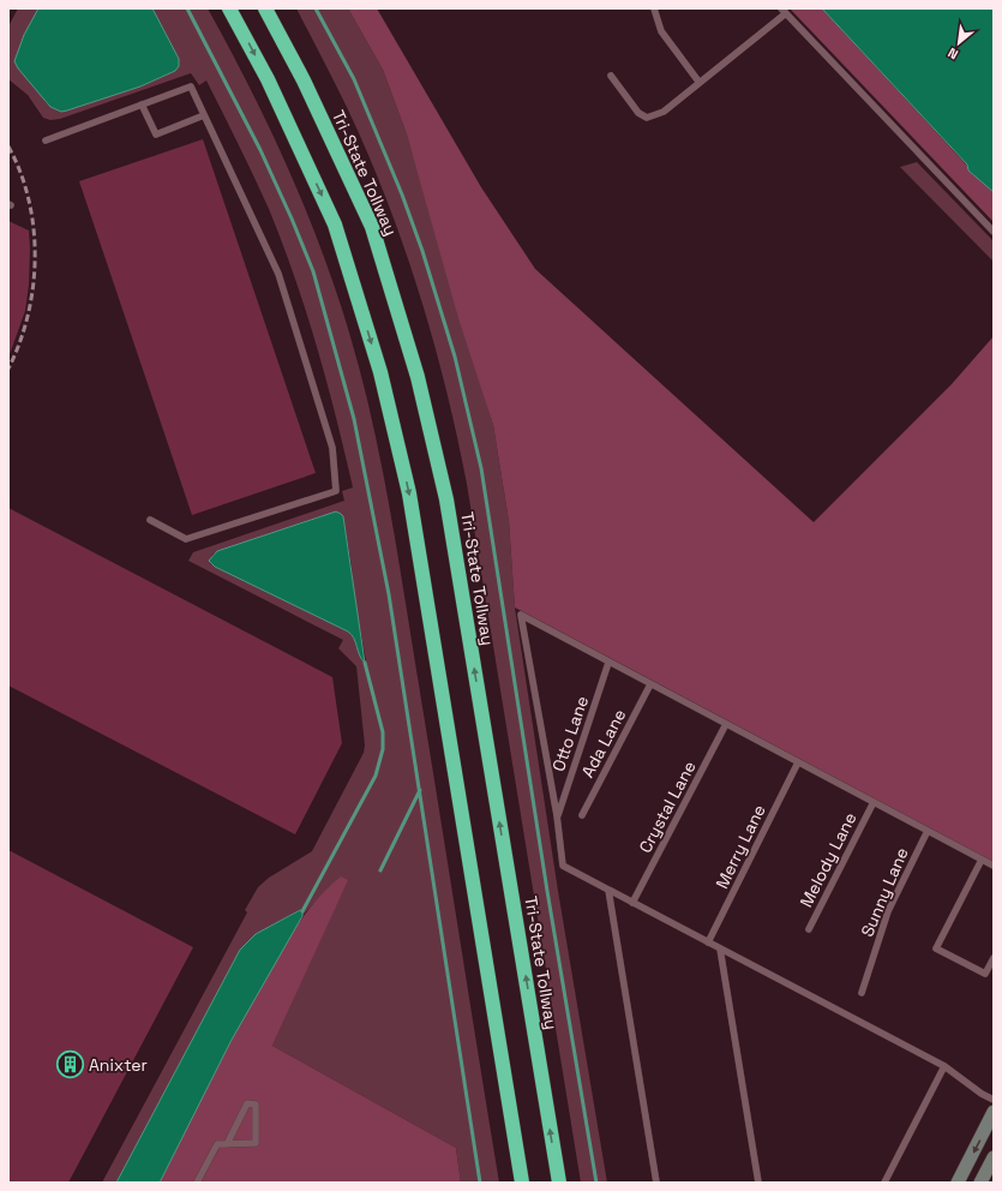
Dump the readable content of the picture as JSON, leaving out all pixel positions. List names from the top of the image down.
{
  "streets": {
    "highway": ["Tri-State Tollway"],
    "lane": [
      "Otto Lane",
      "Ada Lane",
      "Crystal Lane",
      "Merry Lane",
      "Melody Lane",
      "Sunny Lane"
    ]
  },
  "places": {
    "building": ["Anixter"]
  },
  "north": "bottom left"
}
